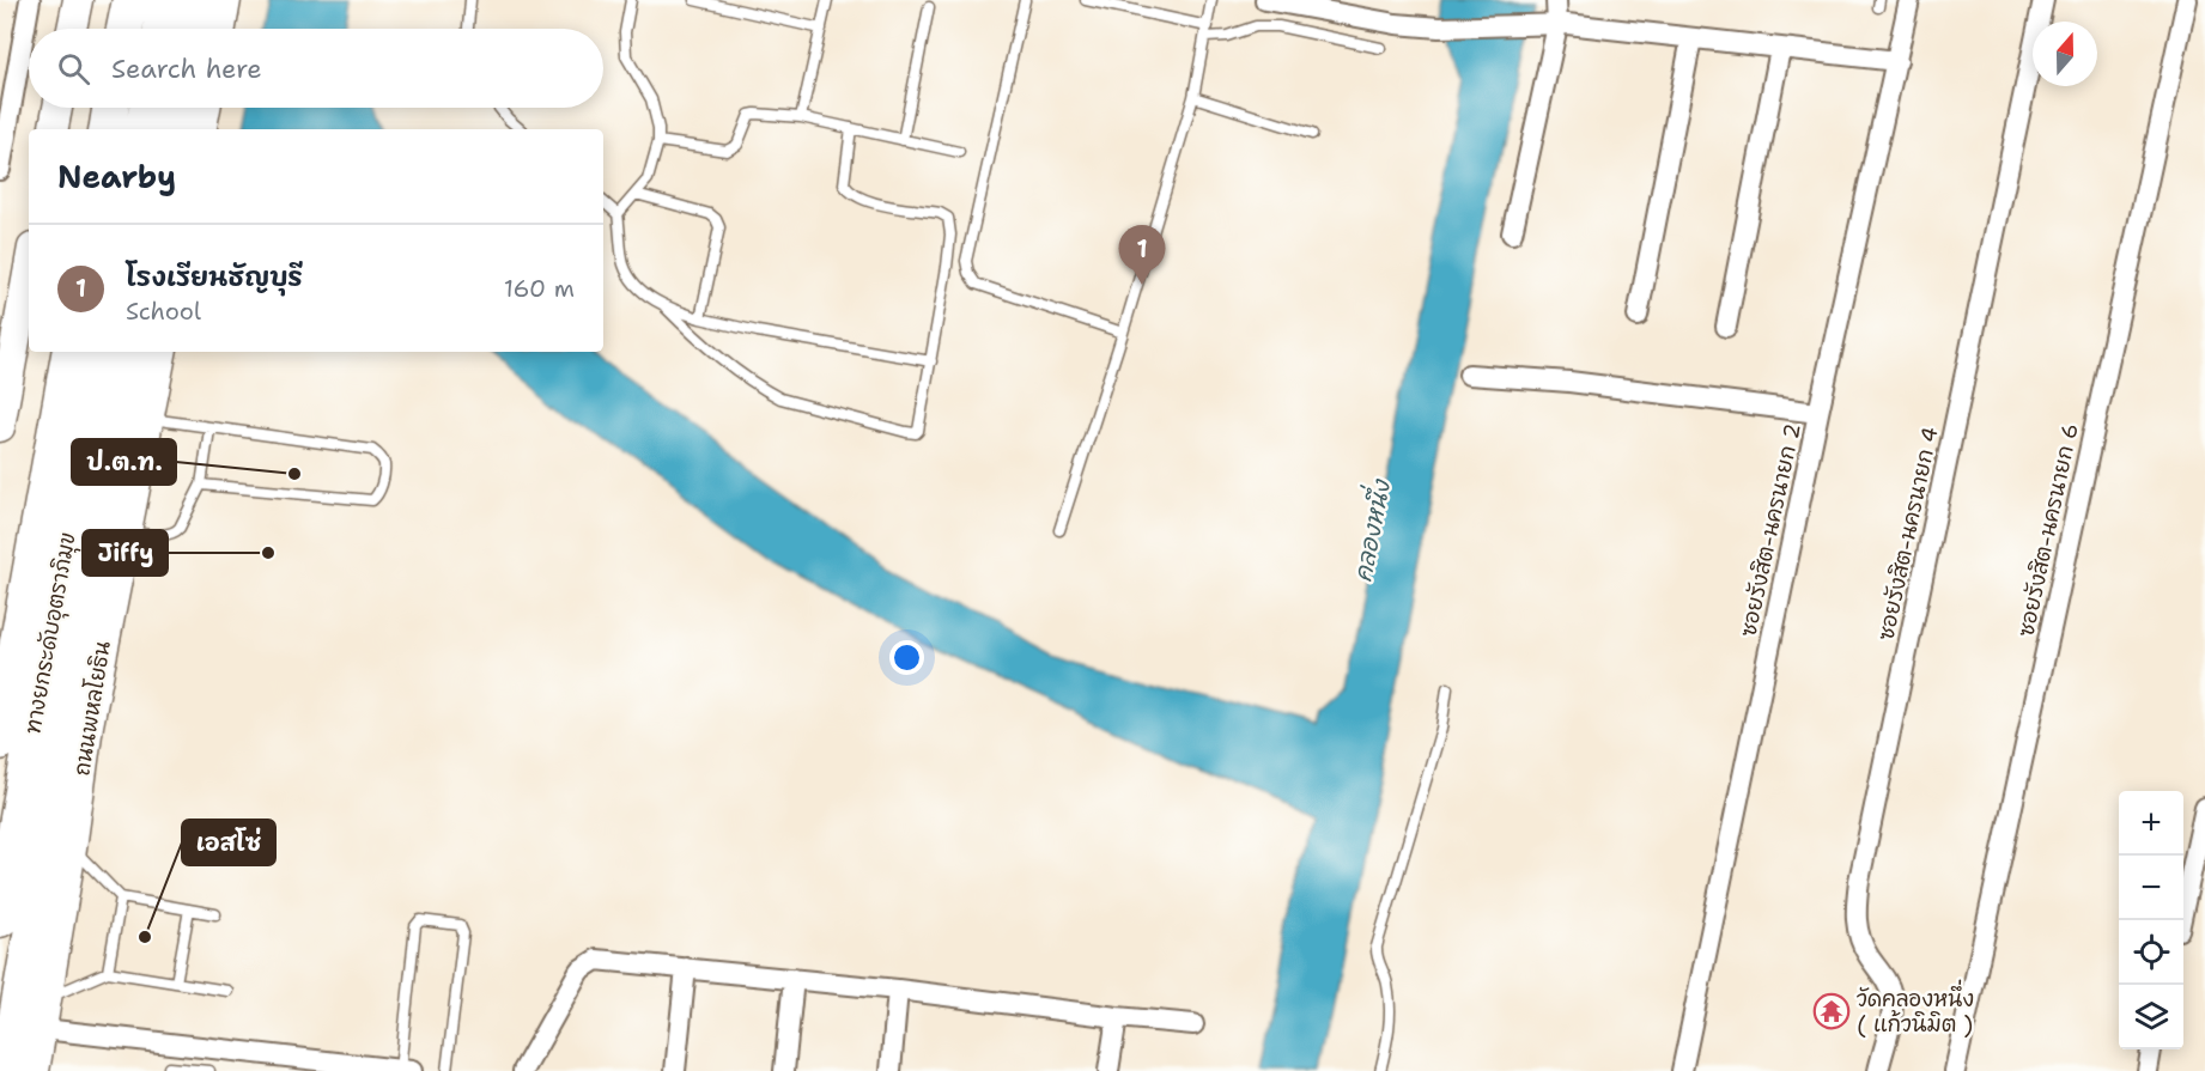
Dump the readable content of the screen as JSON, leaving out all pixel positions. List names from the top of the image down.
{
  "streets": {
    "highway": ["ทางยกระดับอุตราภิมุข", "ถนนพหลโยธิน"],
    "street": ["ซอยรังสิต-นครนายก 2", "ซอยรังสิต-นครนายก 6", "ซอยรังสิต-นครนายก 4"]
  },
  "water": ["คลองหนึ่ง"],
  "places": {
    "other": ["ป.ต.ท.", "Jiffy", "เอสโซ่"],
    "temple": ["วัดคลองหนึ่ง ( แก้วนิมิต )"]
  },
  "north": "top",
  "page": {
    "search": "Search here",
    "heading": "Nearby",
    "list": [
      {
        "mark": "1",
        "name": "โรงเรียนธัญบุรี",
        "note": "School",
        "value": "160 m"
      }
    ],
    "pins": "1",
    "map_buttons": ["+", "−"]
  }
}
